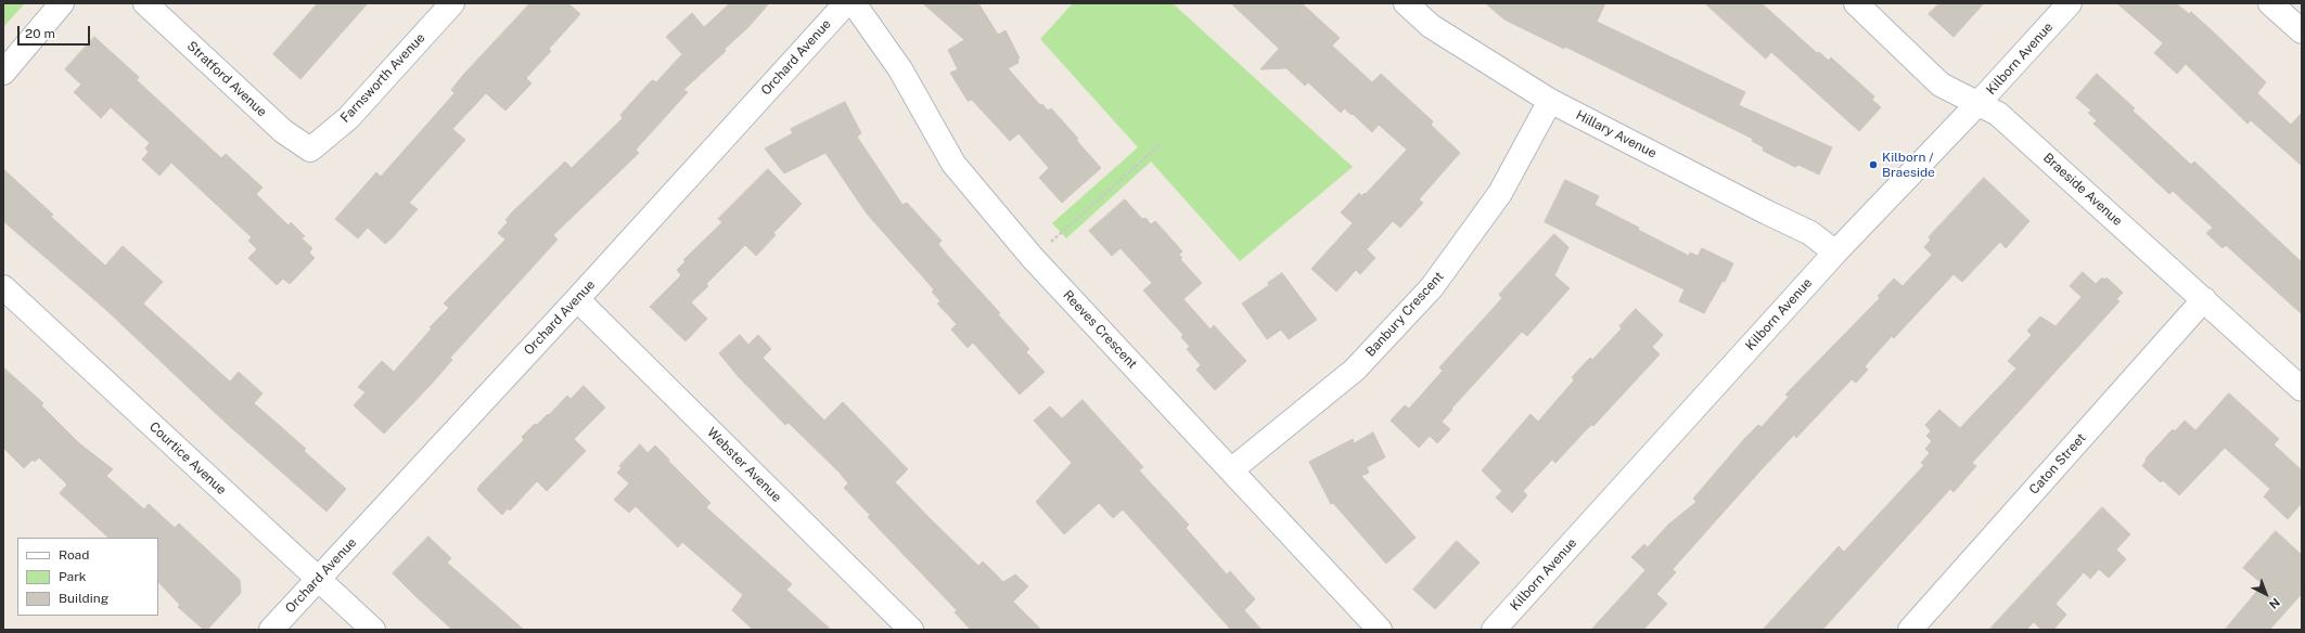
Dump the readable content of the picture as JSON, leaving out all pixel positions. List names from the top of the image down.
{
  "streets": {
    "street": [
      "Orchard Avenue",
      "Kilborn Avenue",
      "Farnsworth Avenue",
      "Stratford Avenue",
      "Hillary Avenue",
      "Braeside Avenue",
      "Banbury Crescent",
      "Reeves Crescent",
      "Courtice Avenue",
      "Caton Street",
      "Webster Avenue"
    ]
  },
  "crossings": [
    ["Orchard Avenue", "Courtice Avenue"],
    ["Orchard Avenue", "Webster Avenue"],
    ["Kilborn Avenue", "Hillary Avenue"],
    ["Kilborn Avenue", "Braeside Avenue"],
    ["Farnsworth Avenue", "Stratford Avenue"],
    ["Hillary Avenue", "Banbury Crescent"],
    ["Braeside Avenue", "Caton Street"],
    ["Banbury Crescent", "Reeves Crescent"]
  ],
  "places": ["Kilborn / Braeside"],
  "legend": ["Road", "Park", "Building"],
  "scale_bar": "20 m",
  "north": "bottom right"
}
